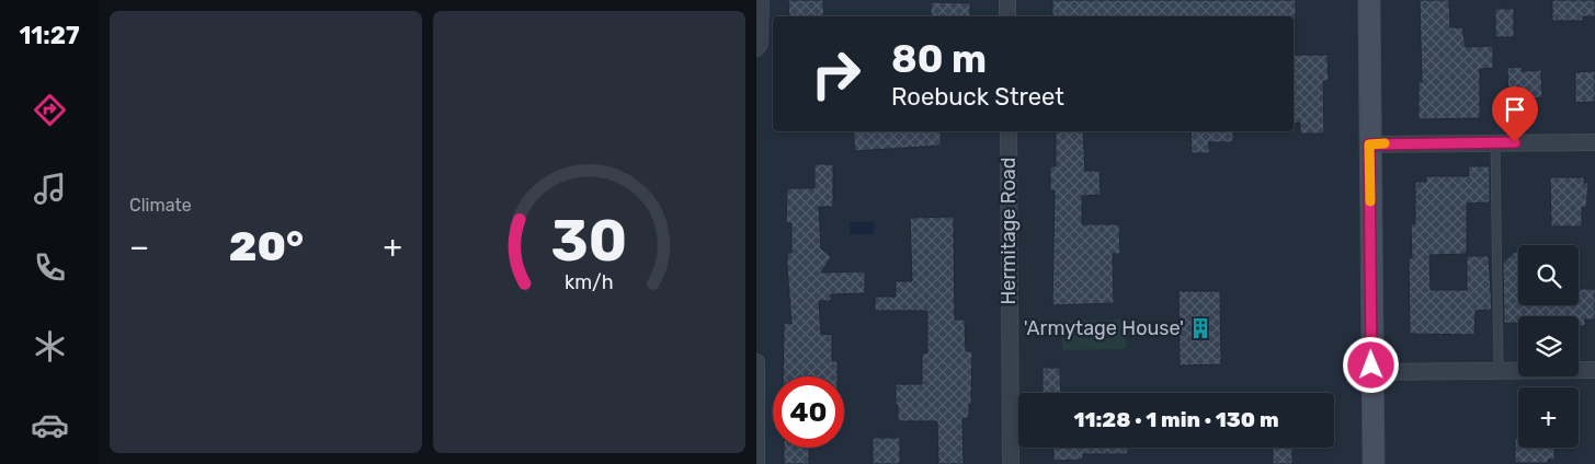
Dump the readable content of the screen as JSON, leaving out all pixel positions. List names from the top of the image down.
{
  "streets": {
    "street": ["Hermitage Road"]
  },
  "places": {
    "building": ["'Armytage House'"]
  },
  "page": {
    "tabs": "11:27",
    "tile": "Climate",
    "turn": ["80 m", "Roebuck Street"],
    "heat": ["−", "20°", "+"],
    "map_buttons": "+",
    "limit": "40",
    "trip": "11:28 · 1 min · 130 m",
    "gauge": ["30", "km/h"]
  }
}
